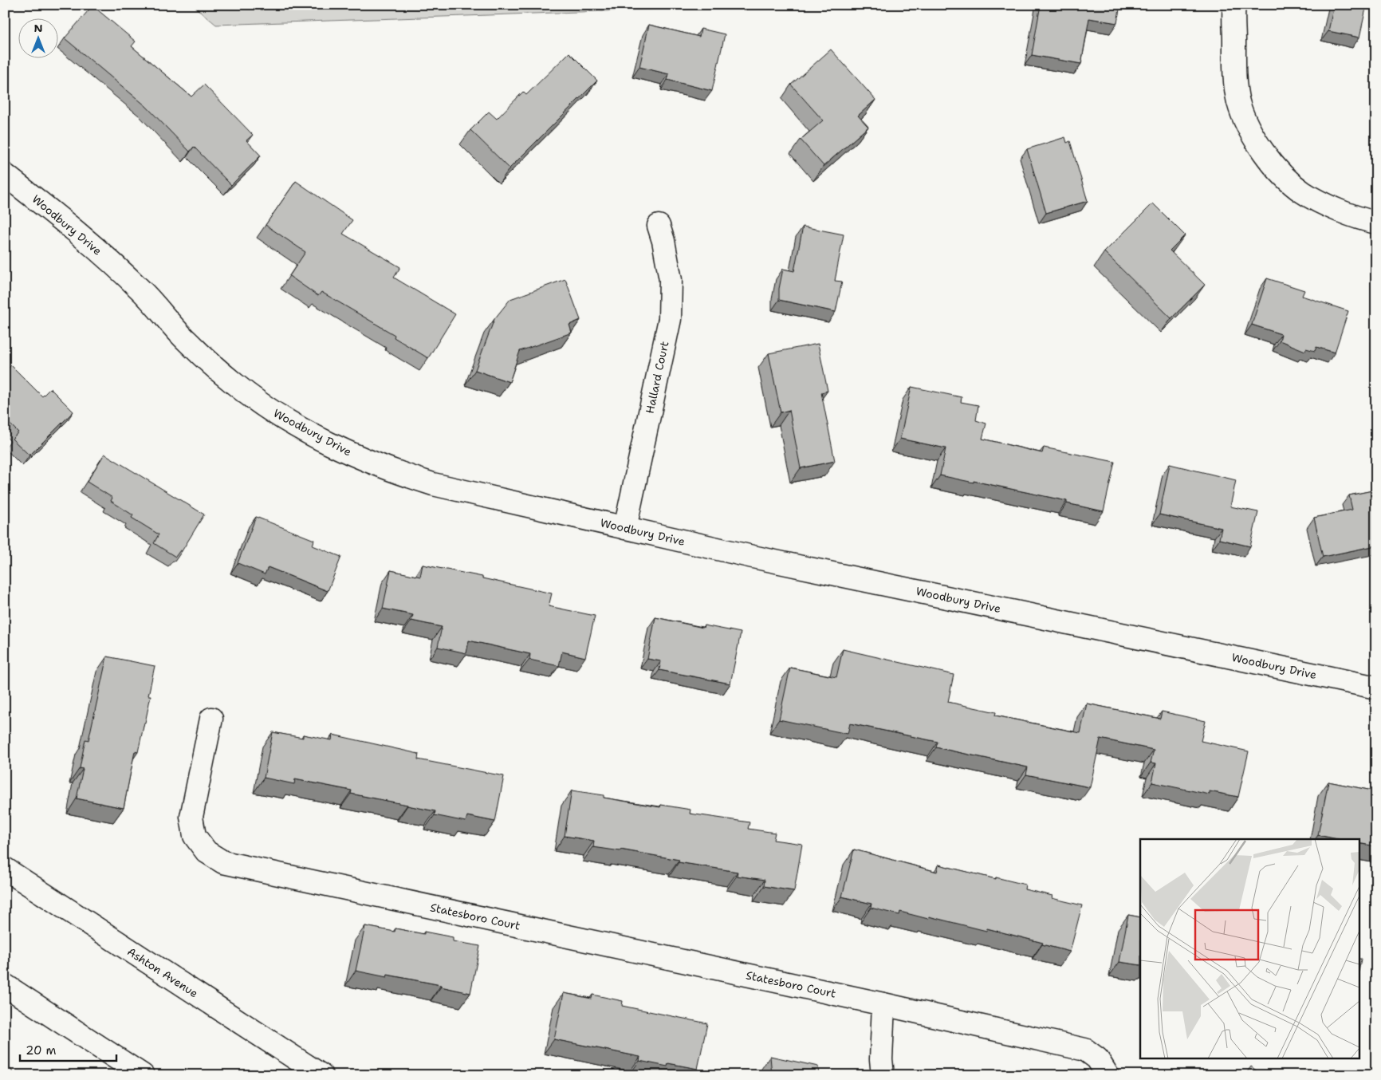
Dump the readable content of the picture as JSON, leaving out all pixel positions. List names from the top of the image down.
{
  "streets": {
    "street": [
      "Woodbury Drive",
      "Hallard Court",
      "Statesboro Court",
      "Ashton Avenue"
    ]
  },
  "crossings": [
    ["Woodbury Drive", "Hallard Court"]
  ],
  "scale_bar": "20 m",
  "north": "top"
}
